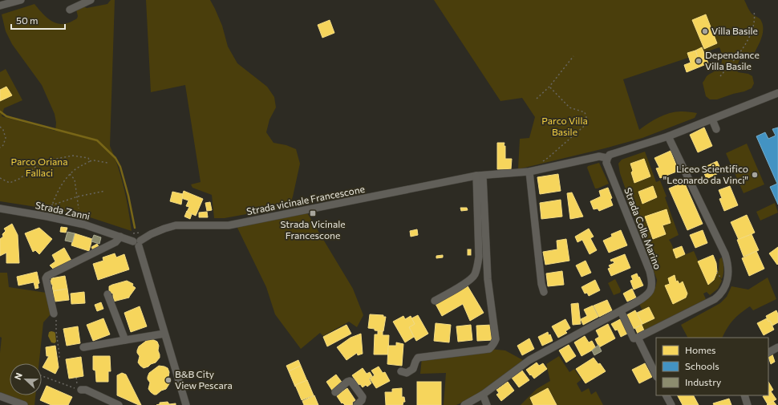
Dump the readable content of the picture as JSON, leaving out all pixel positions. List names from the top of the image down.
{
  "streets": {
    "street": ["Strada vicinale Francescone", "Strada Zanni", "Strada Colle Marino"]
  },
  "crossings": [
    ["Strada vicinale Francescone", "Strada Zanni"],
    ["Strada vicinale Francescone", "Strada Colle Marino"]
  ],
  "parks": ["Parco Villa Basile", "Parco Oriana Fallaci"],
  "places": {
    "other": [
      "Villa Basile",
      "Dependance Villa Basile",
      "Liceo Scientifico \"Leonardo da Vinci\"",
      "B&B City View Pescara"
    ],
    "transit": ["Strada Vicinale Francescone"]
  },
  "legend": ["Homes", "Schools", "Industry"],
  "scale_bar": "50 m",
  "north": "left"
}
